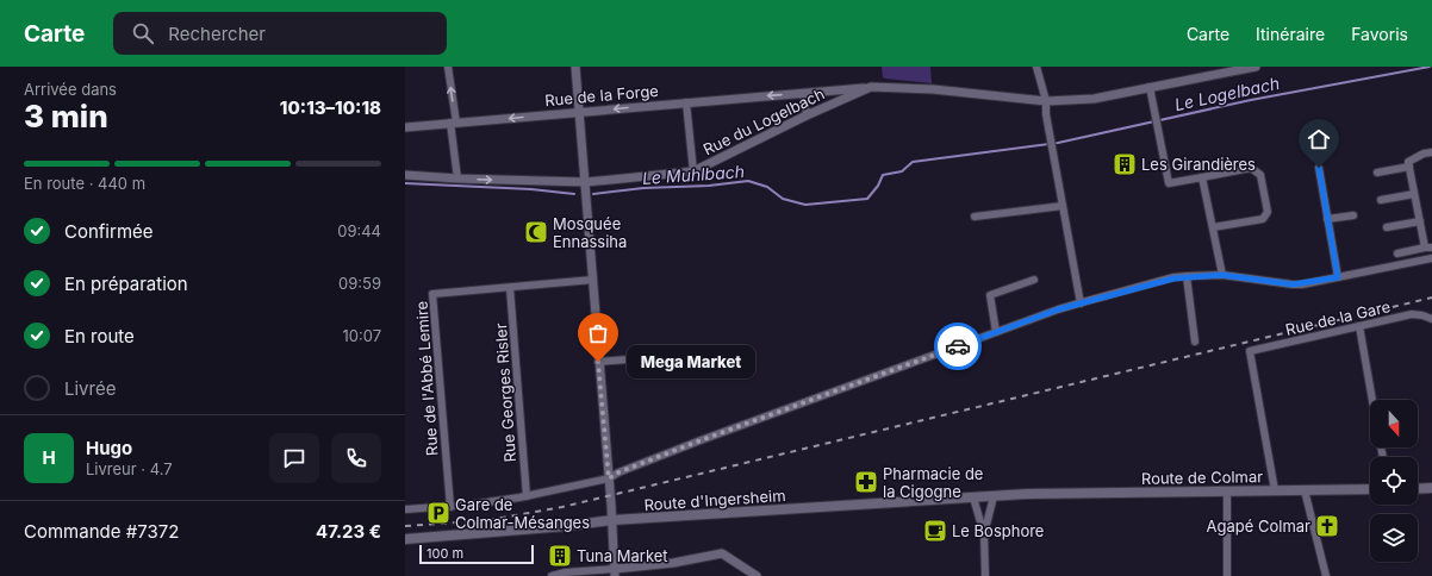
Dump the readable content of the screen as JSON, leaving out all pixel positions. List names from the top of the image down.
{
  "streets": {
    "main road": ["Route de Colmar", "Route d'Ingersheim"],
    "street": [
      "Rue de la Forge",
      "Rue du Logelbach",
      "Rue de la Gare",
      "Rue de l'Abbé Lemire",
      "Rue Georges Risler"
    ]
  },
  "crossings": [
    ["Rue de la Forge", "Rue du Logelbach"],
    ["Rue de la Gare", "Route de Colmar"],
    ["Rue de l'Abbé Lemire", "Rue Georges Risler"],
    ["Route de Colmar", "Route d'Ingersheim"]
  ],
  "one_way": ["Rue de la Forge"],
  "water": ["Le Logelbach", "Le Muhlbach"],
  "places": {
    "building": ["Les Girandières", "Tuna Market"],
    "mosque": ["Mosquée Ennassiha"],
    "other": ["Mega Market"],
    "pharmacy": ["Pharmacie de la Cigogne"],
    "parking": ["Gare de Colmar-Mésanges"],
    "church": ["Agapé Colmar"],
    "cafe": ["Le Bosphore"]
  },
  "scale_bar": "100 m",
  "north": "bottom",
  "page": {
    "header": "Carte",
    "search": "Rechercher",
    "nav": ["Carte", "Itinéraire", "Favoris"],
    "heading": ["3 min", "Arrivée dans", "10:13–10:18"],
    "panel": [
      "Hugo",
      "Livreur · 4.7",
      "Commande #7372",
      "47.23 €"
    ],
    "bar": "En route · 440 m",
    "list": [
      ["Confirmée", "09:44"],
      ["En préparation", "09:59"],
      ["En route", "10:07"],
      "Livrée"
    ],
    "bubble": "Mega Market",
    "round": "H",
    "scale": "100 m"
  }
}
